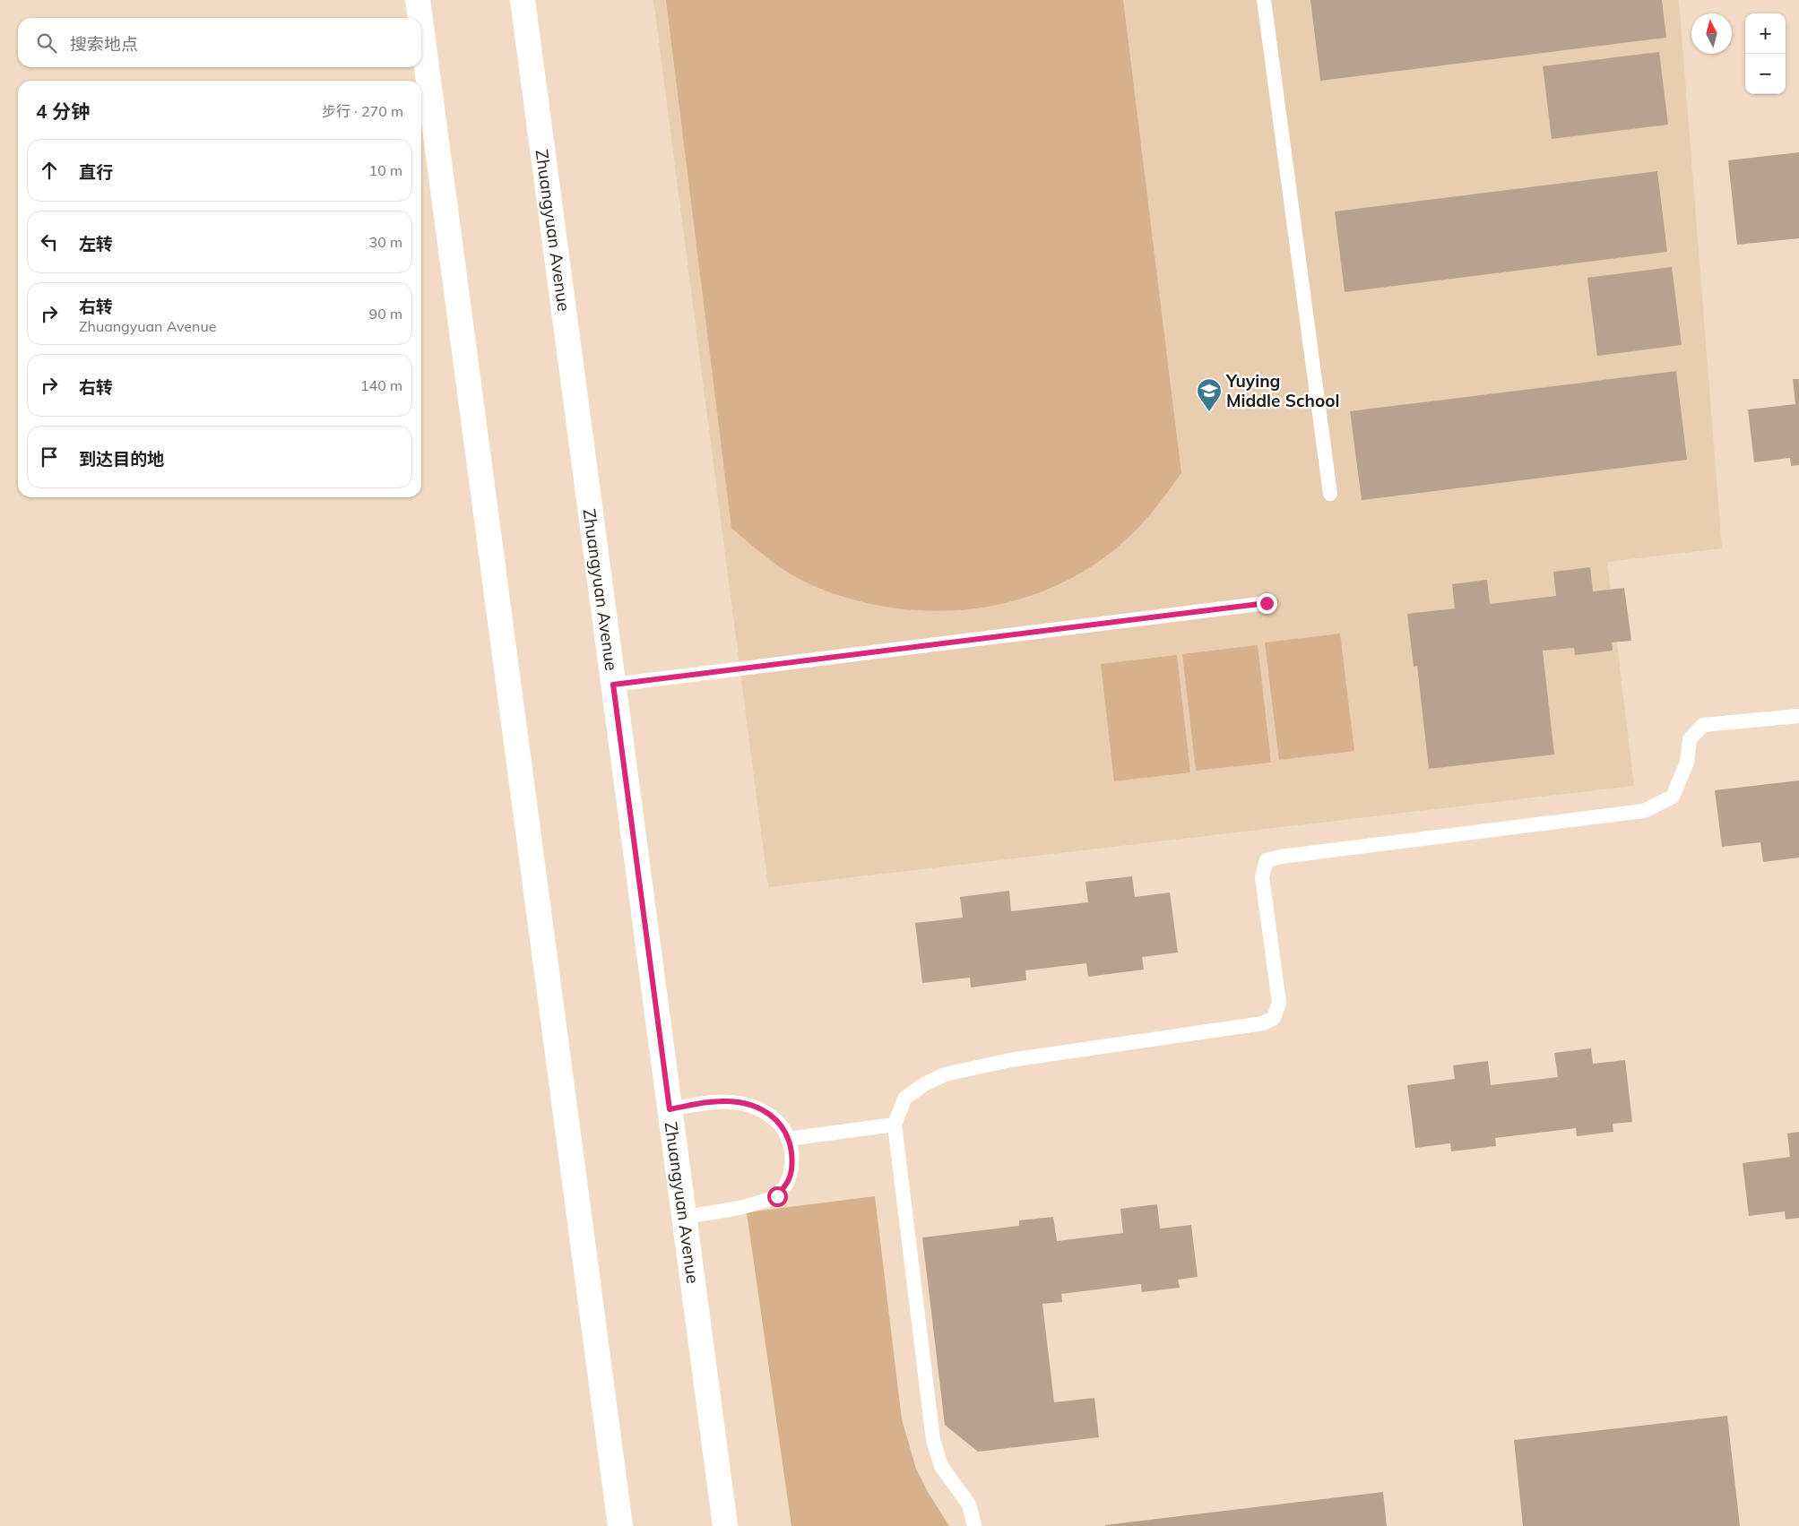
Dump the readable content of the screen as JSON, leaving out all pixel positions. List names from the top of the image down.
{
  "streets": {
    "main road": ["Zhuangyuan Avenue"]
  },
  "places": {
    "school or university": ["Yuying Middle School"]
  },
  "north": "top",
  "page": {
    "map_buttons": ["+", "−"],
    "search": "搜索地点",
    "heading": ["4 分钟", "步行 · 270 m"],
    "list": [
      ["直行", "10 m"],
      ["左转", "30 m"],
      ["右转", "Zhuangyuan Avenue", "90 m"],
      ["右转", "140 m"],
      "到达目的地"
    ]
  }
}
